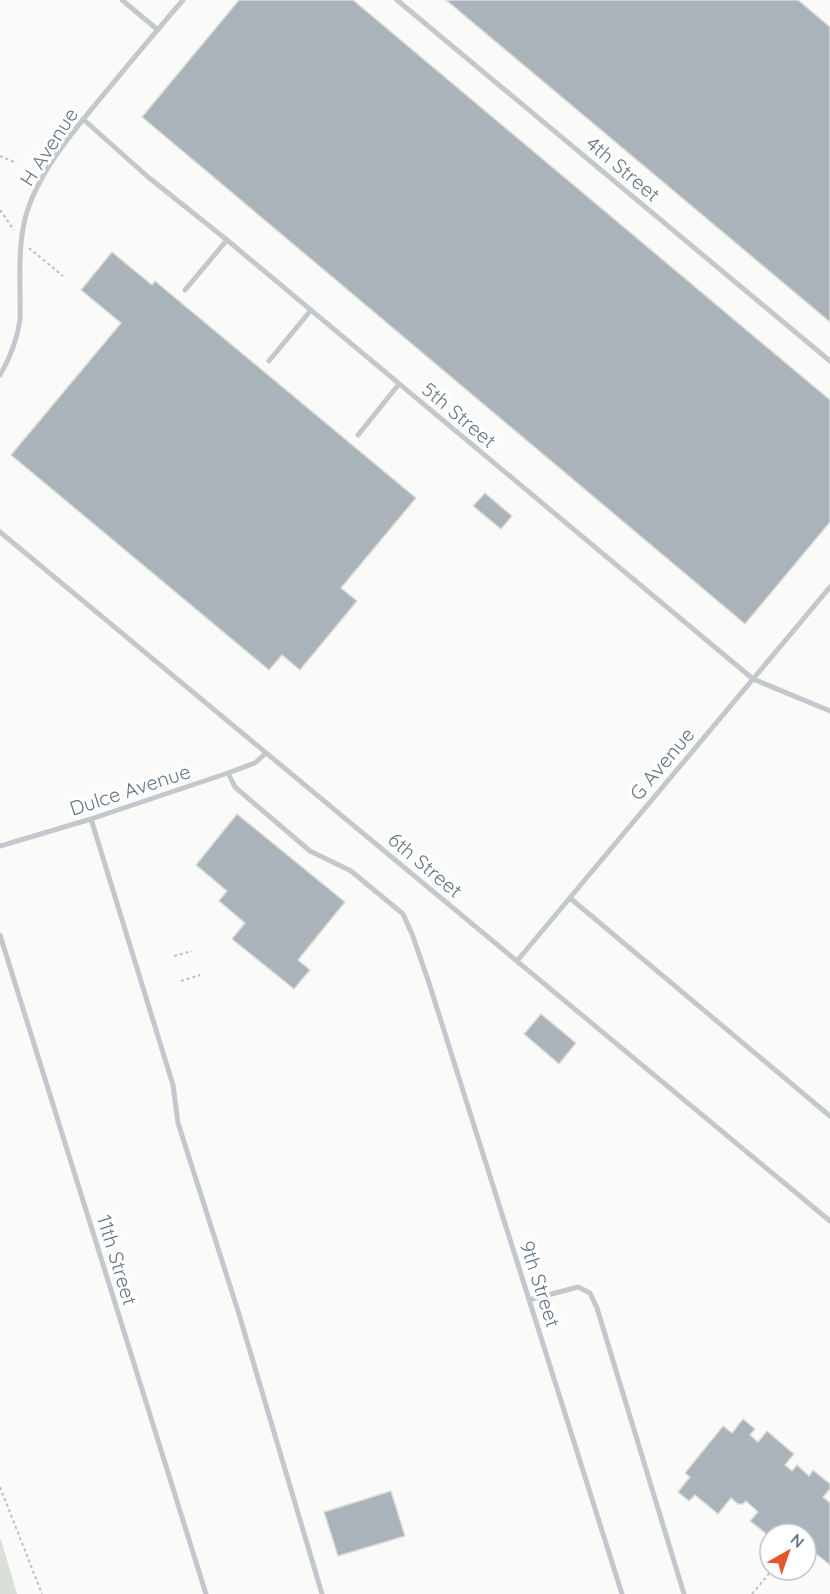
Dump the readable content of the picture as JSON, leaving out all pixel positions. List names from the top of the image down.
{
  "streets": {
    "lane": [
      "H Avenue",
      "4th Street",
      "5th Street",
      "G Avenue",
      "Dulce Avenue",
      "6th Street",
      "11th Street",
      "9th Street"
    ]
  },
  "crossings": [
    ["H Avenue", "5th Street"],
    ["5th Street", "G Avenue"],
    ["G Avenue", "6th Street"],
    ["Dulce Avenue", "6th Street"],
    ["Dulce Avenue", "9th Street"]
  ],
  "north": "top right"
}
